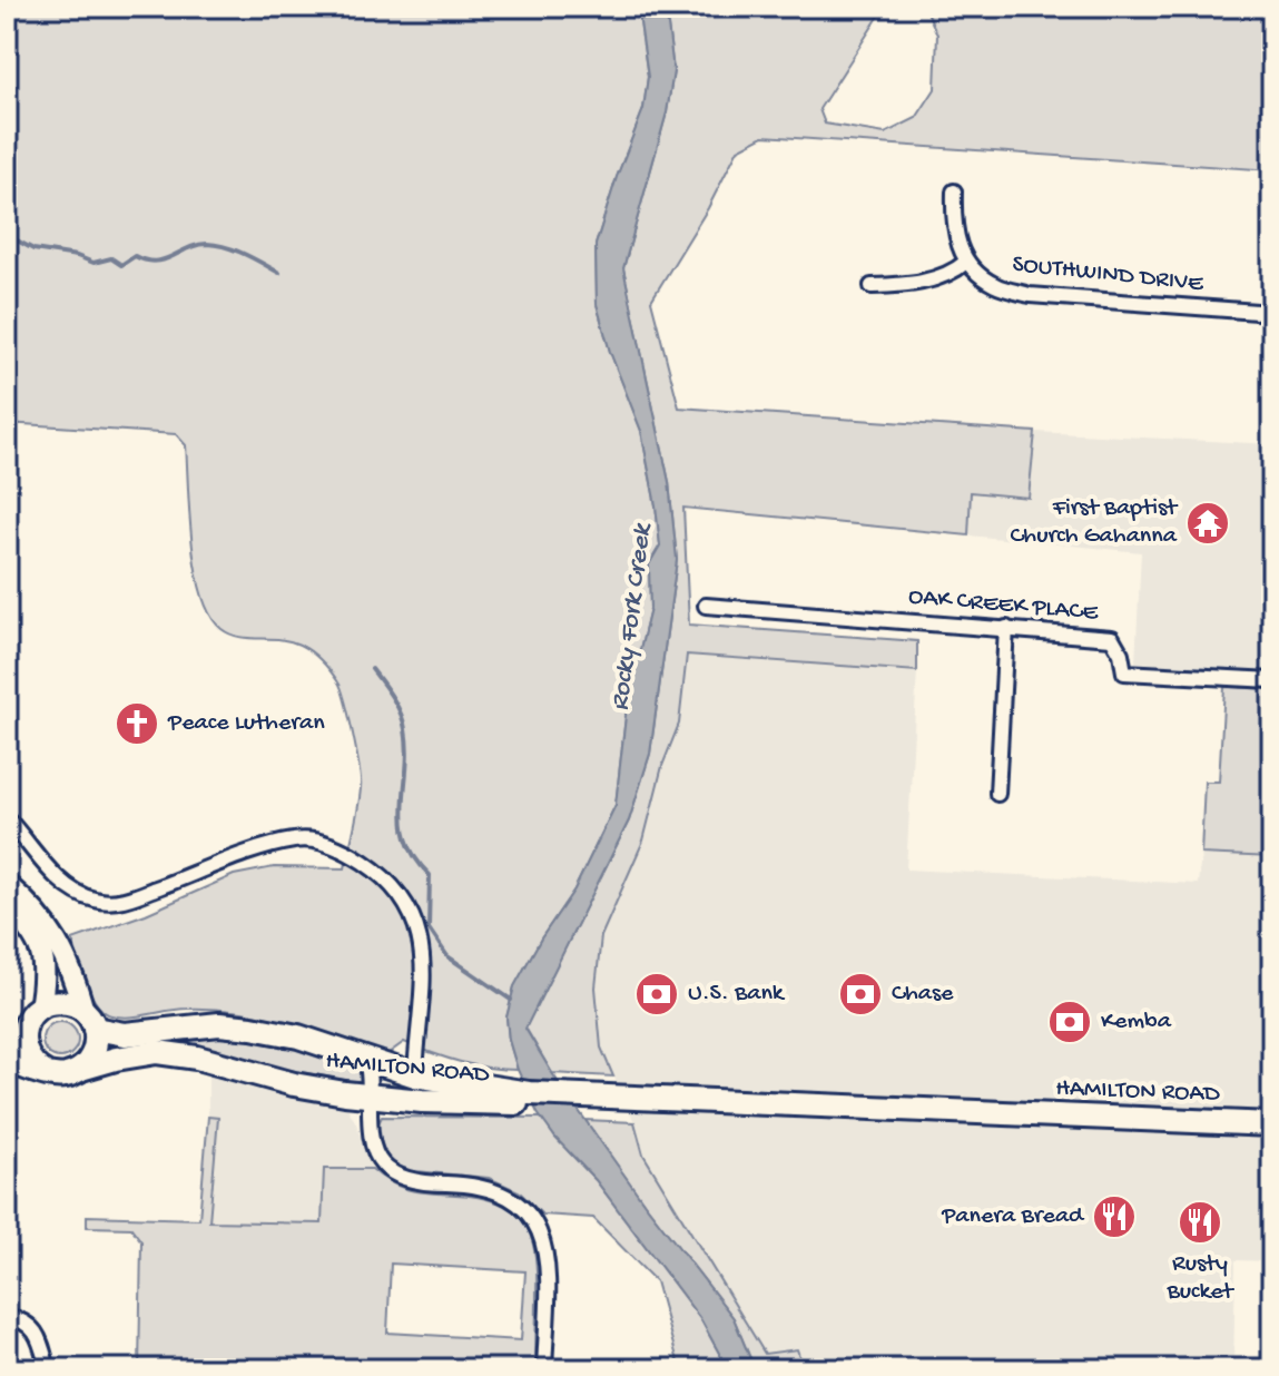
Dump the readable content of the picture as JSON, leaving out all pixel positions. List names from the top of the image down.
{
  "streets": {
    "main road": ["HAMILTON ROAD"],
    "street": ["SOUTHWIND DRIVE", "OAK CREEK PLACE"]
  },
  "water": ["Rocky Fork Creek"],
  "places": {
    "temple": ["First Baptist Church Gahanna"],
    "church": ["Peace Lutheran"],
    "bank": ["U.S. Bank", "Chase", "Kemba"],
    "restaurant": ["Panera Bread", "Rusty Bucket"]
  }
}
